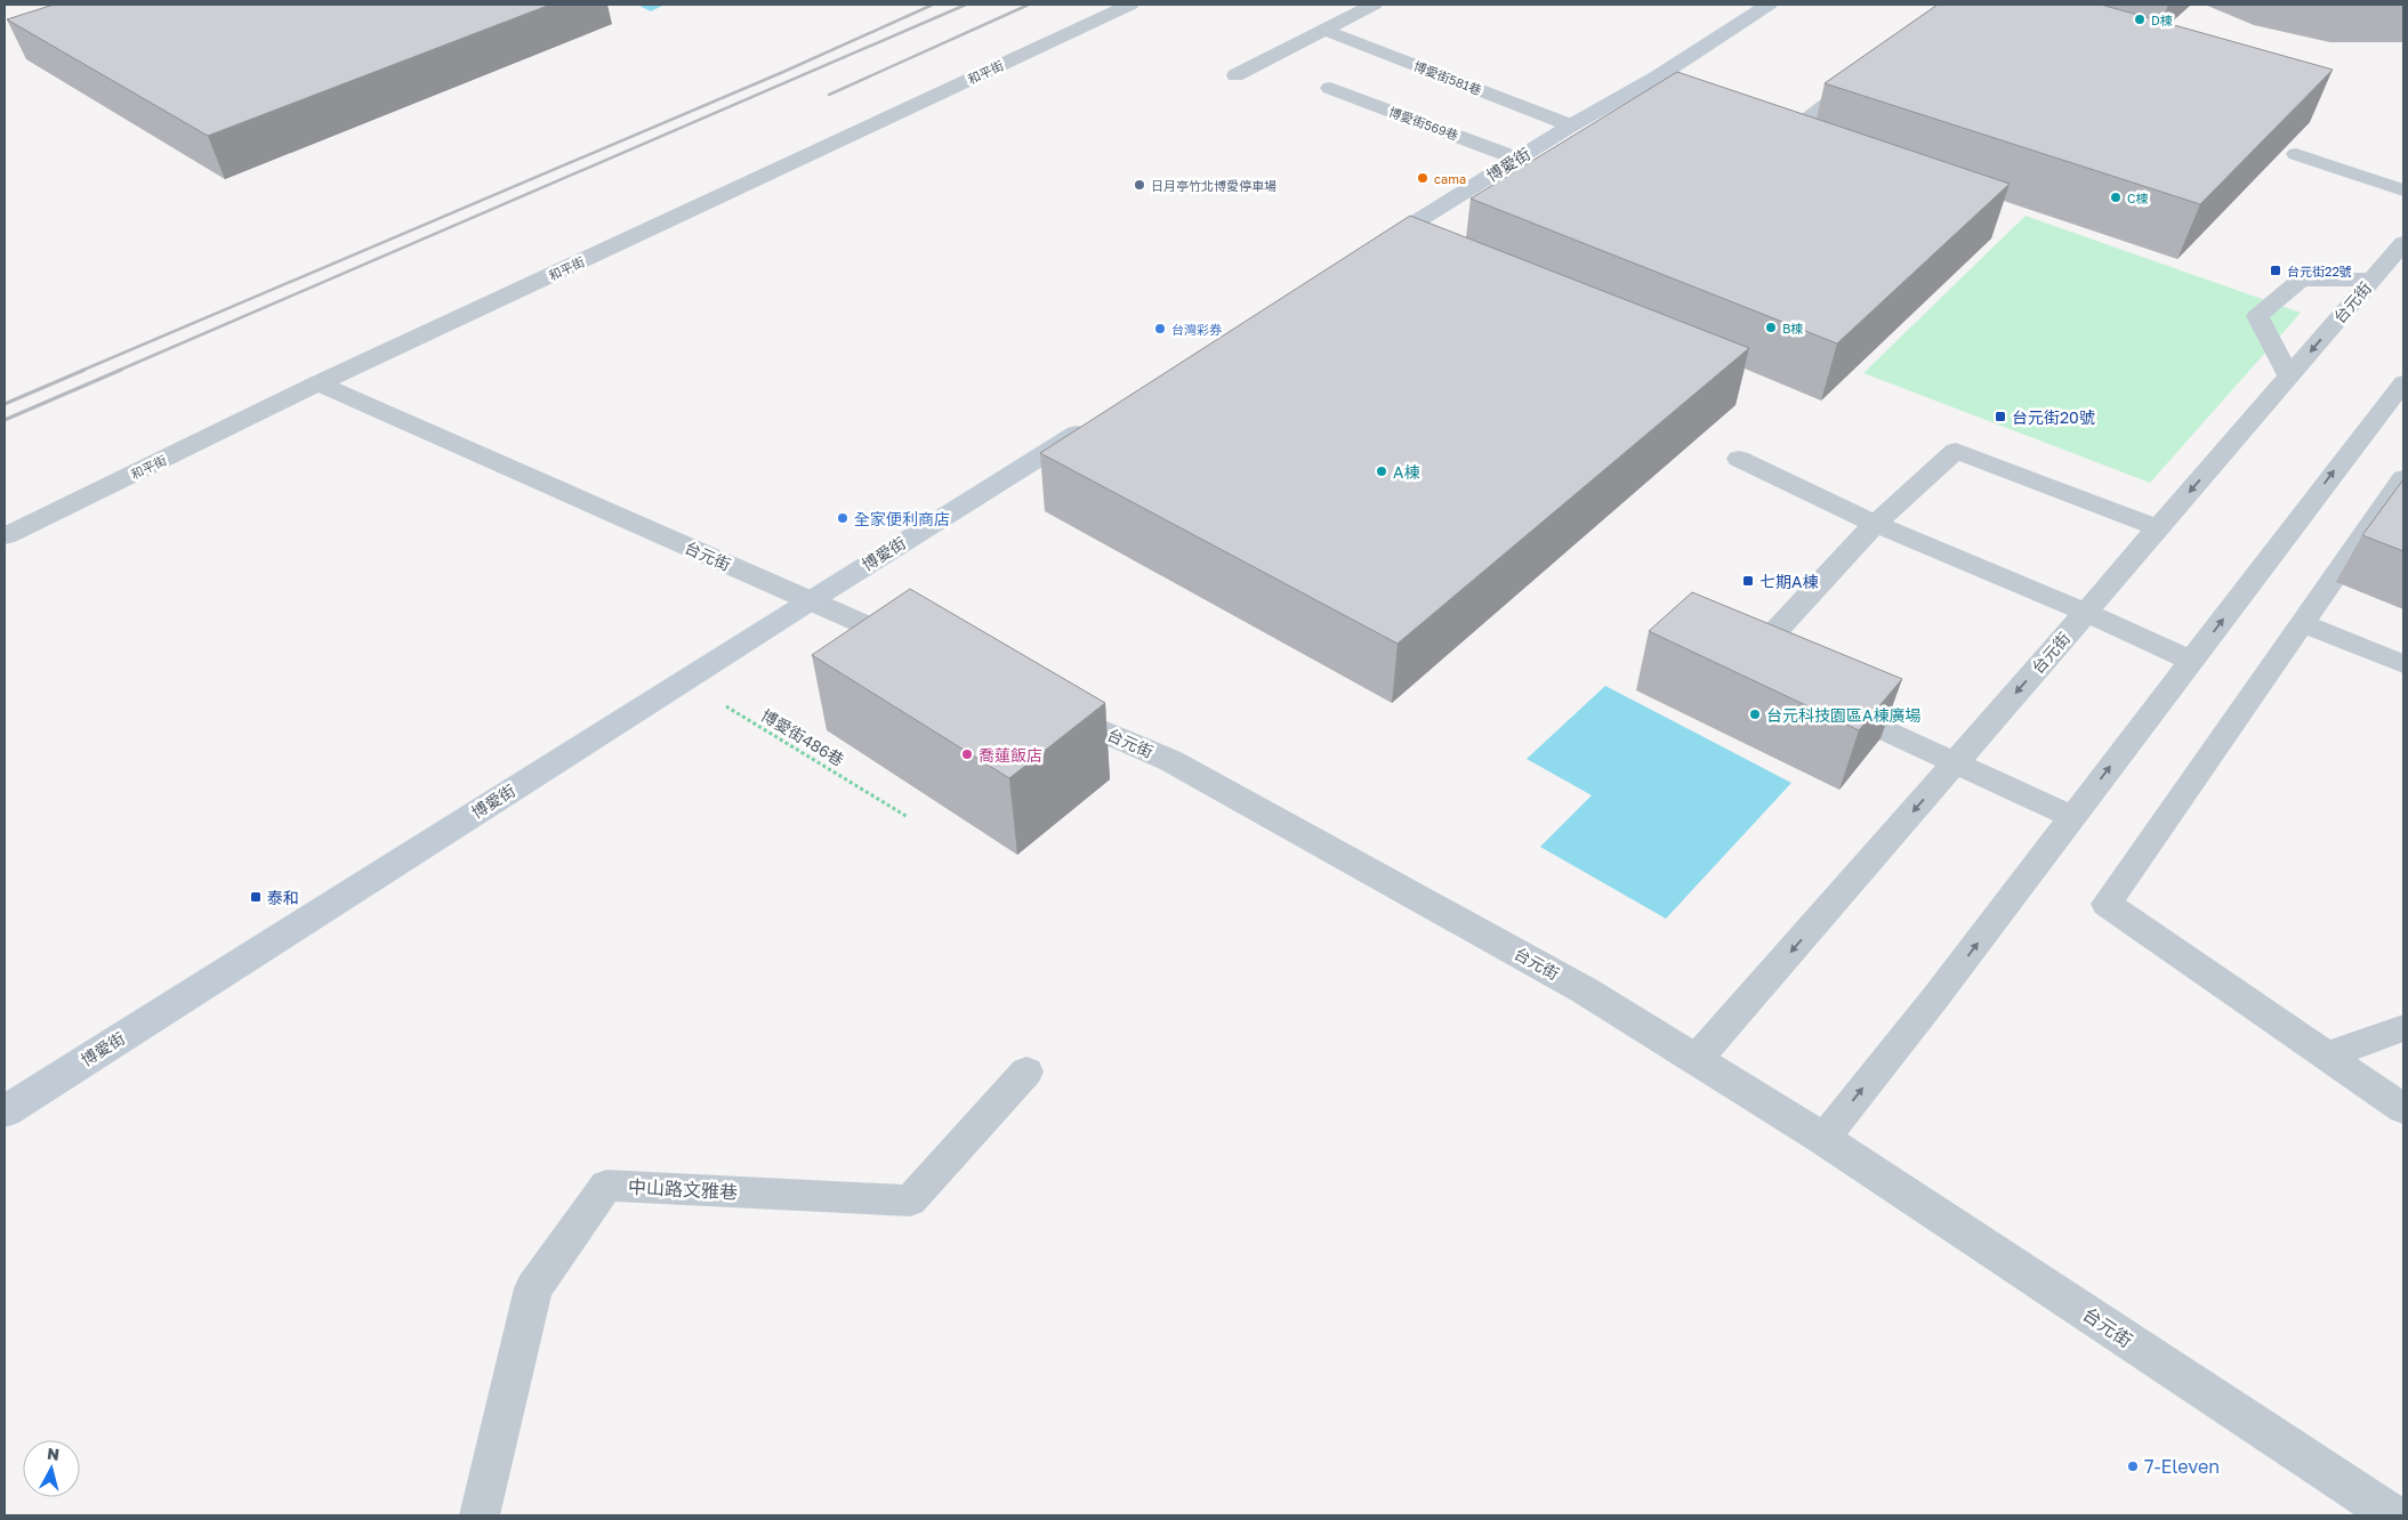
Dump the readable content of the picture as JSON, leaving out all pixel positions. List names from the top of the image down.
{
  "streets": {
    "street": [
      "和平街",
      "博愛街569巷",
      "博愛街",
      "台元街"
    ],
    "lane": ["博愛街581巷", "中山路文雅巷"],
    "path": ["博愛街486巷"]
  },
  "crossings": [
    ["和平街", "台元街"],
    ["博愛街581巷", "博愛街"],
    ["博愛街569巷", "博愛街"],
    ["博愛街", "台元街"],
    ["博愛街", "博愛街486巷"]
  ],
  "places": {
    "other": [
      "D棟",
      "cama",
      "日月亭竹北博愛停車場",
      "C棟",
      "B棟",
      "台灣彩券",
      "A棟",
      "全家便利商店",
      "台元科技園區A棟廣場",
      "喬蓮飯店",
      "7-Eleven"
    ],
    "transit": [
      "台元街22號",
      "台元街20號",
      "七期A棟",
      "泰和"
    ]
  },
  "north": "top"
}
